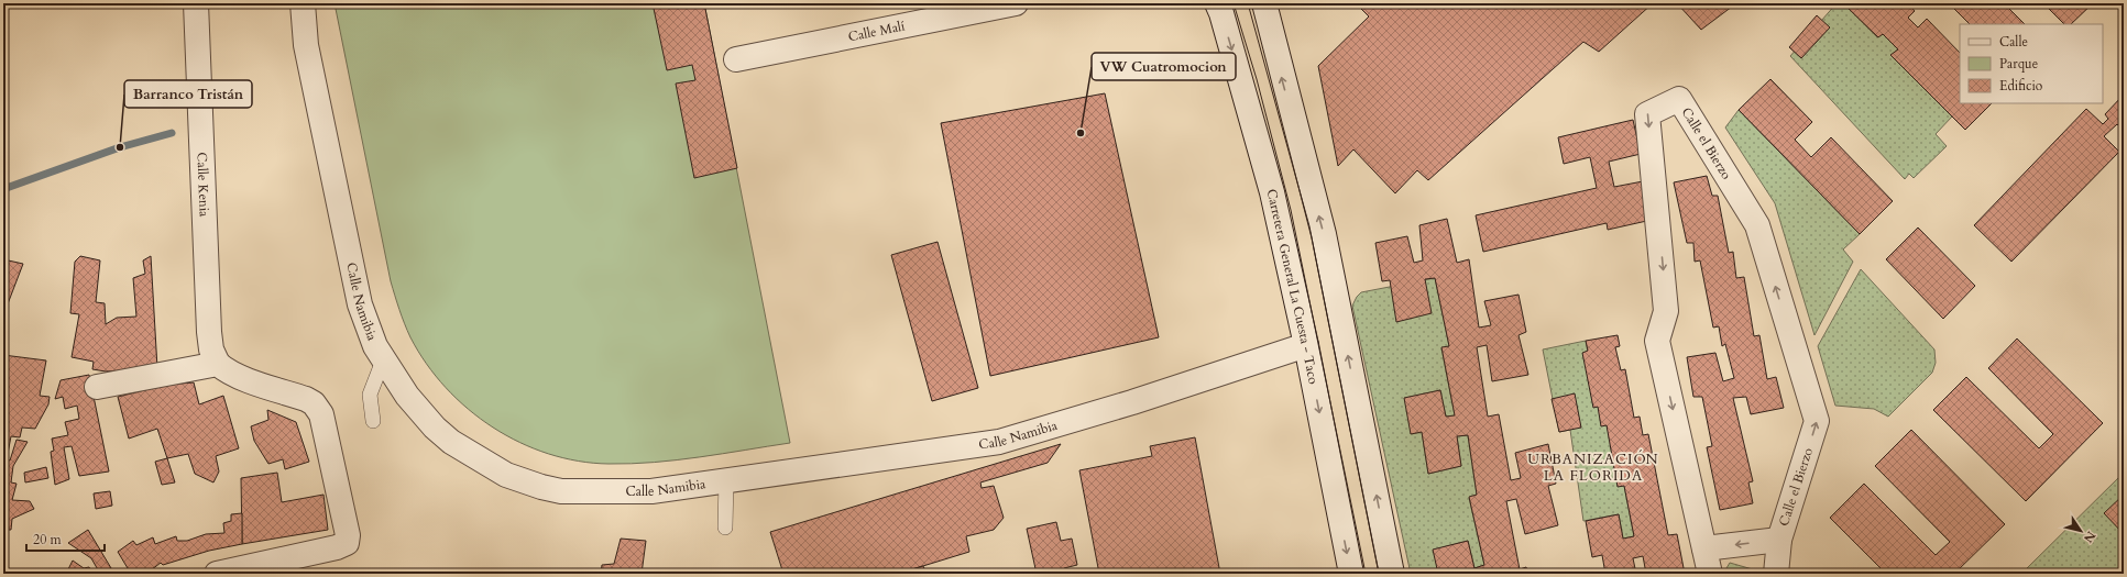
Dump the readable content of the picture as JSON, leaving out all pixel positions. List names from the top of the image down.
{
  "streets": {
    "street": [
      "Calle Malí",
      "Calle el Bierzo",
      "Calle Kenia",
      "Carretera General La Cuesta - Taco",
      "Calle Namibia"
    ]
  },
  "crossings": [
    ["Carretera General La Cuesta - Taco", "Calle Namibia"]
  ],
  "districts": ["URBANIZACIÓN LA FLORIDA"],
  "places": ["VW Cuatromocion", "Barranco Tristán"],
  "legend": ["Calle", "Parque", "Edificio"],
  "scale_bar": "20 m",
  "north": "bottom right"
}
